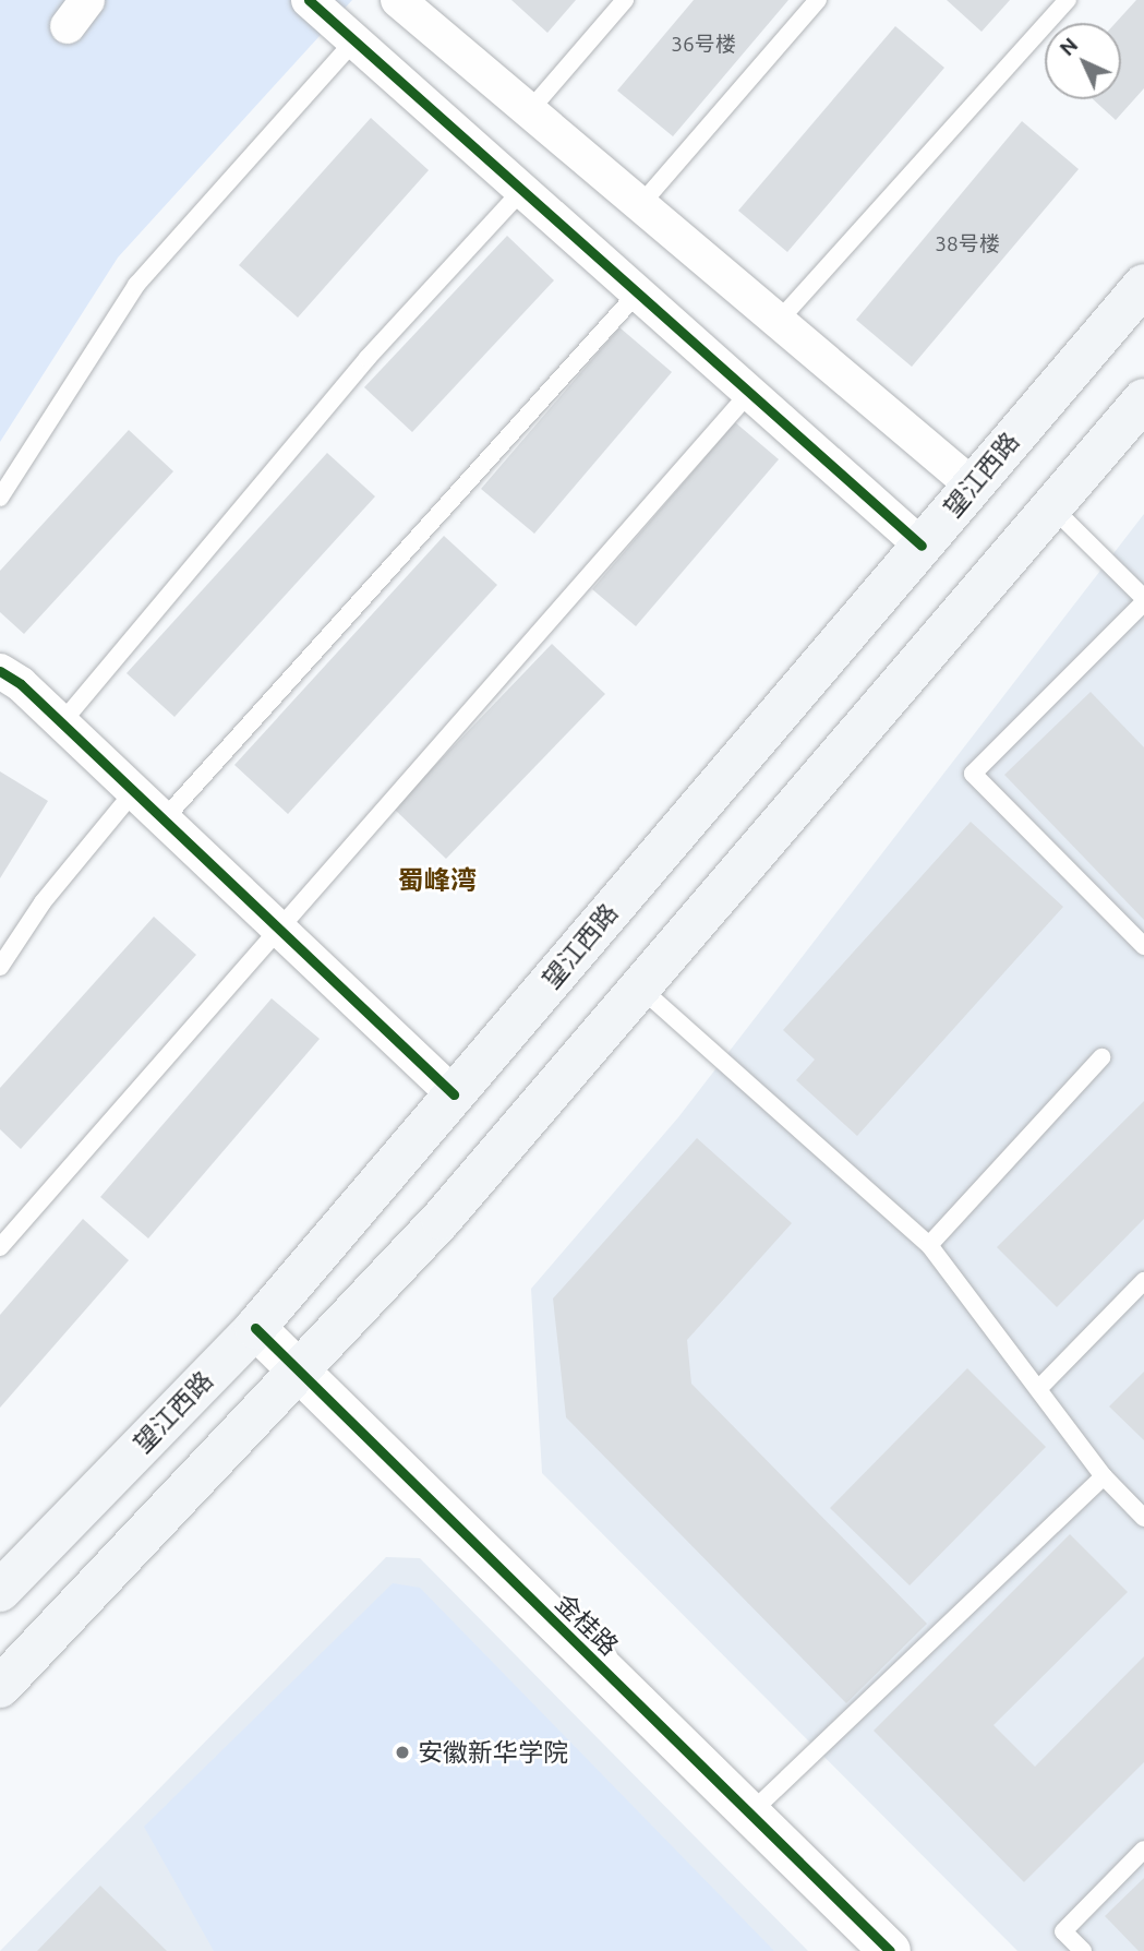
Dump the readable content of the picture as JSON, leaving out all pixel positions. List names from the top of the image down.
{
  "streets": {
    "main road": ["望江西路"],
    "street": ["金桂路"]
  },
  "crossings": [
    ["望江西路", "金桂路"]
  ],
  "districts": ["蜀峰湾"],
  "places": ["安徽新华学院"],
  "house_numbers": ["36号楼", "38号楼"],
  "north": "top left"
}
